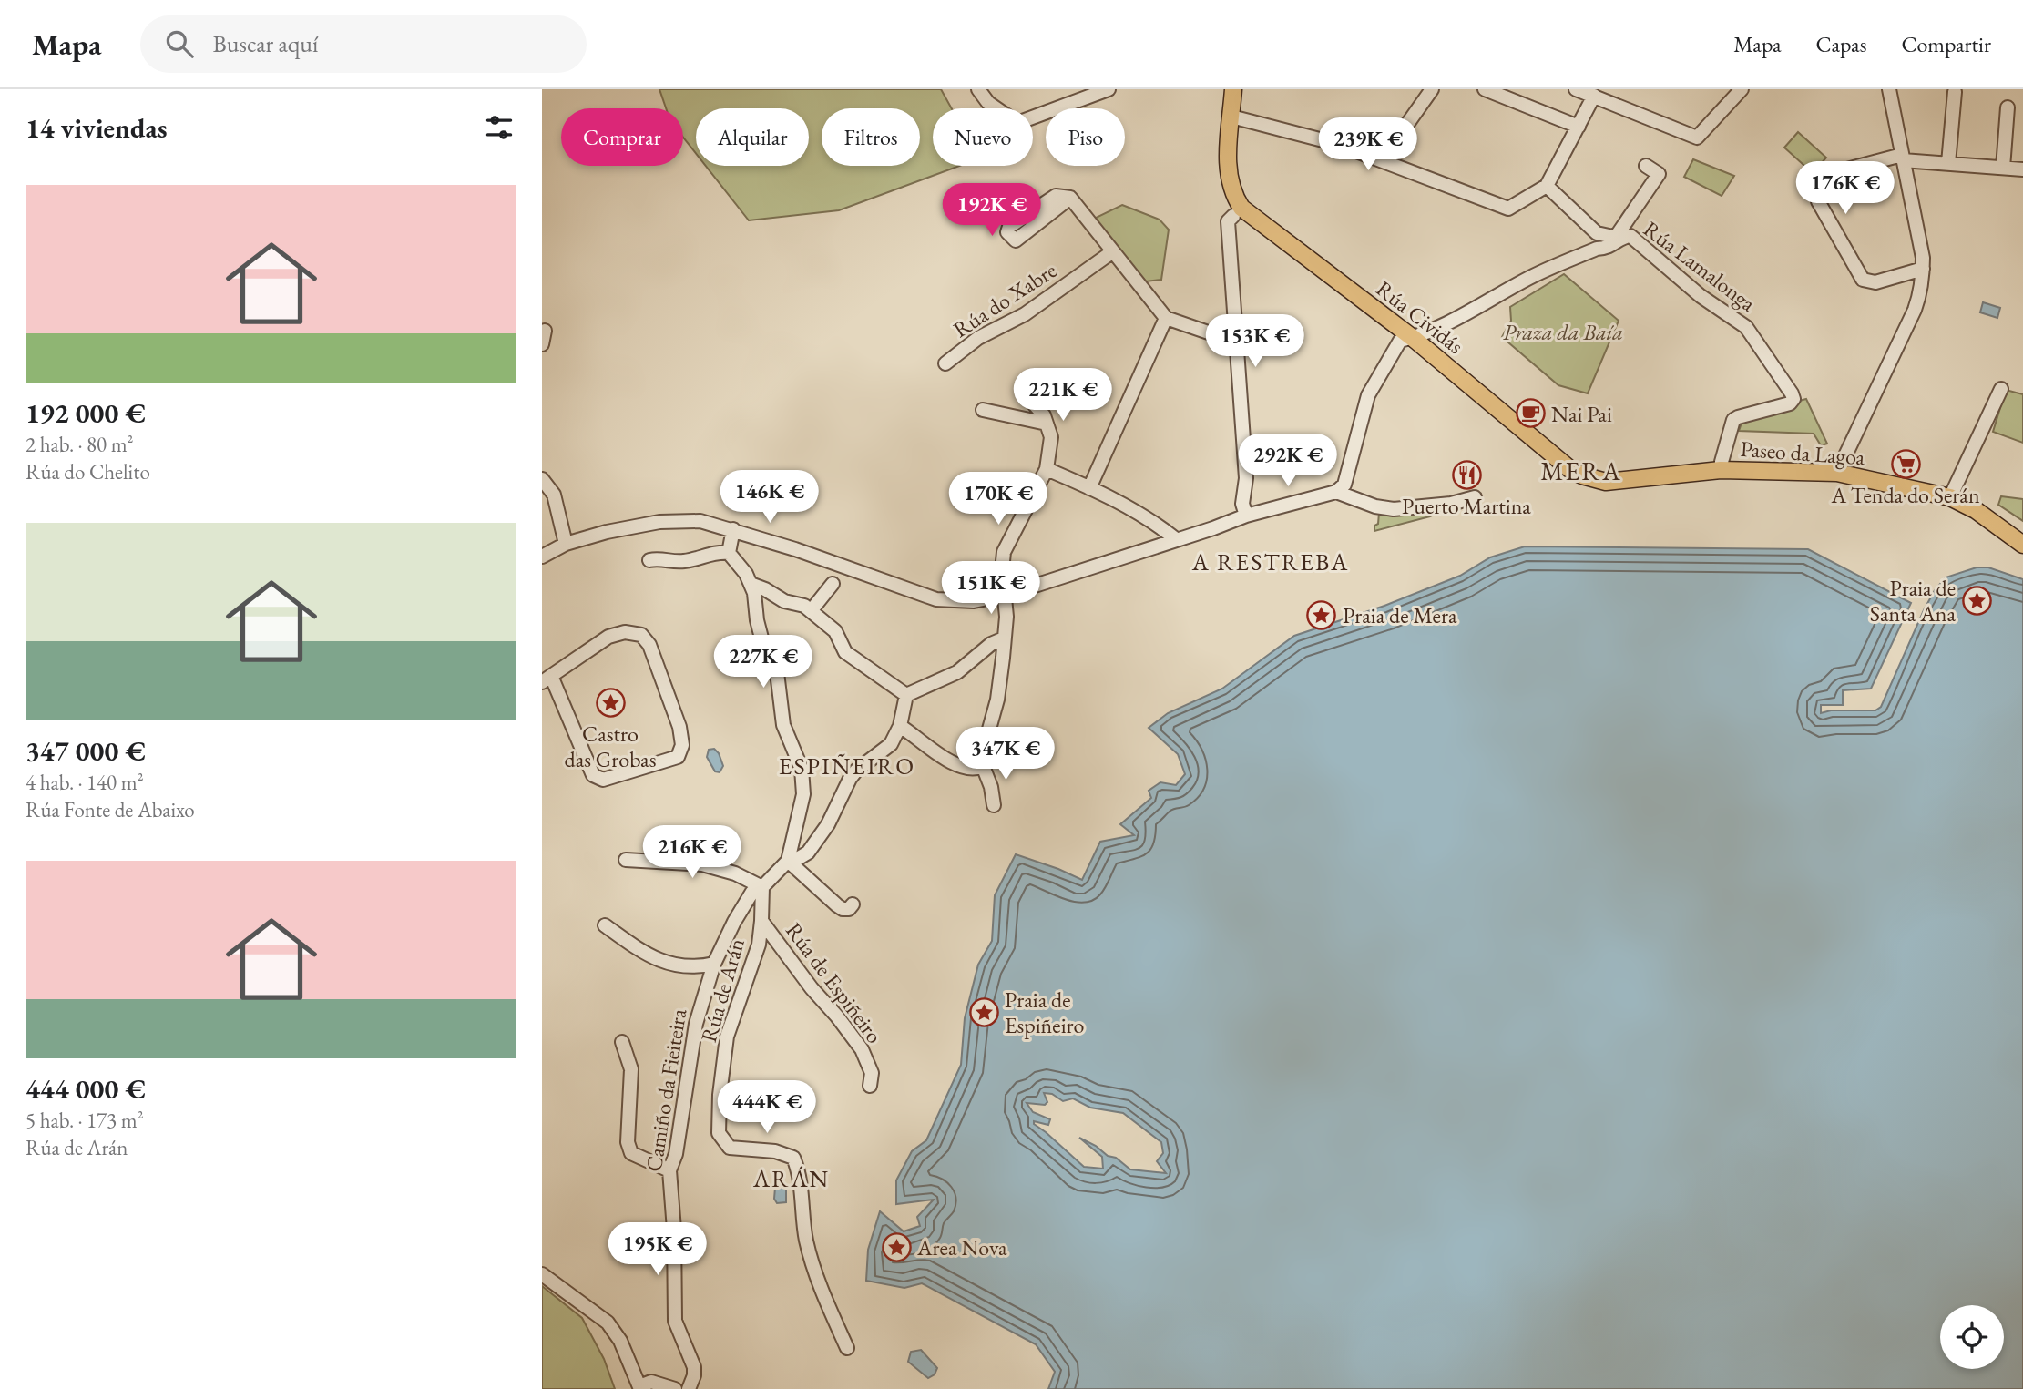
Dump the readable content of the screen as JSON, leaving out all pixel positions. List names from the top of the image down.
{
  "streets": {
    "main road": ["Rúa Cividás", "Paseo da Lagoa"],
    "street": [
      "Rúa Lamalonga",
      "Rúa do Xabre",
      "Rúa de Espiñeiro",
      "Rúa de Arán",
      "Camiño da Fieiteira"
    ]
  },
  "crossings": [
    ["Rúa Lamalonga", "Rúa Cividás"],
    ["Rúa Lamalonga", "Paseo da Lagoa"],
    ["Rúa Cividás", "Paseo da Lagoa"],
    ["Rúa de Espiñeiro", "Rúa de Arán"],
    ["Rúa de Espiñeiro", "Camiño da Fieiteira"]
  ],
  "districts": [
    "MERA",
    "A RESTREBA",
    "ESPIÑEIRO",
    "ARÁN"
  ],
  "parks": ["Praza da Baía"],
  "places": {
    "cafe": ["Nai Pai"],
    "supermarket": ["A Tenda do Serán"],
    "restaurant": ["Puerto Martina"],
    "place": [
      "Praia de Santa Ana",
      "Praia de Mera",
      "Castro das Grobas",
      "Praia de Espiñeiro",
      "Area Nova"
    ]
  },
  "page": {
    "header": "Mapa",
    "search": "Buscar aquí",
    "nav": ["Mapa", "Capas", "Compartir"],
    "heading": "14 viviendas",
    "chip": [
      "Comprar",
      "Alquilar",
      "Filtros",
      "Nuevo",
      "Piso"
    ],
    "price": [
      "239K €",
      "176K €",
      "192K €",
      "153K €",
      "221K €",
      "292K €",
      "146K €",
      "170K €",
      "151K €",
      "227K €",
      "347K €",
      "216K €",
      "444K €",
      "195K €"
    ],
    "list": [
      {
        "name": "192 000 €",
        "note": "2 hab. · 80 m² · Rúa do Chelito"
      },
      {
        "name": "347 000 €",
        "note": "4 hab. · 140 m² · Rúa Fonte de Abaixo"
      },
      {
        "name": "444 000 €",
        "note": "5 hab. · 173 m² · Rúa de Arán"
      }
    ]
  }
}
